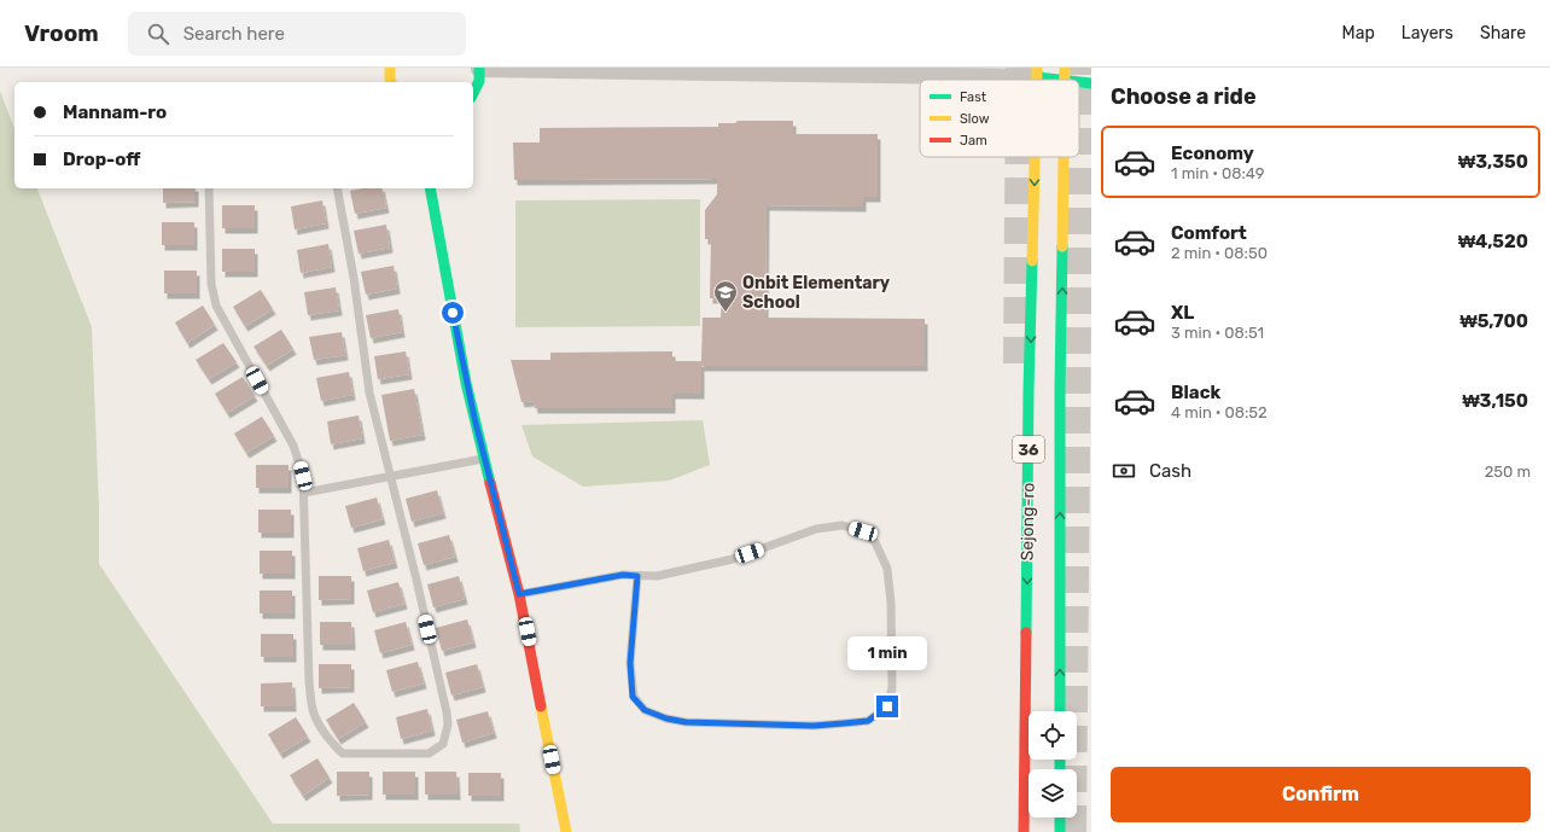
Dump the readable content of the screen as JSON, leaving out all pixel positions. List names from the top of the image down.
{
  "streets": {
    "main road": ["36", "Sejong-ro"]
  },
  "places": {
    "school or university": ["Onbit Elementary School"]
  },
  "legend": ["Fast", "Slow", "Jam"],
  "page": {
    "header": "Vroom",
    "search": "Search here",
    "nav": ["Map", "Layers", "Share"],
    "heading": "Choose a ride",
    "banner": ["Mannam-ro", "Drop-off"],
    "list": [
      {
        "name": "Economy",
        "note": "1 min · 08:49",
        "value": "₩3,350"
      },
      {
        "name": "Comfort",
        "note": "2 min · 08:50",
        "value": "₩4,520"
      },
      {
        "name": "XL",
        "note": "3 min · 08:51",
        "value": "₩5,700"
      },
      {
        "name": "Black",
        "note": "4 min · 08:52",
        "value": "₩3,150"
      }
    ],
    "pay": ["Cash", "250 m"],
    "bubble": "1 min",
    "buttons": "Confirm"
  }
}
